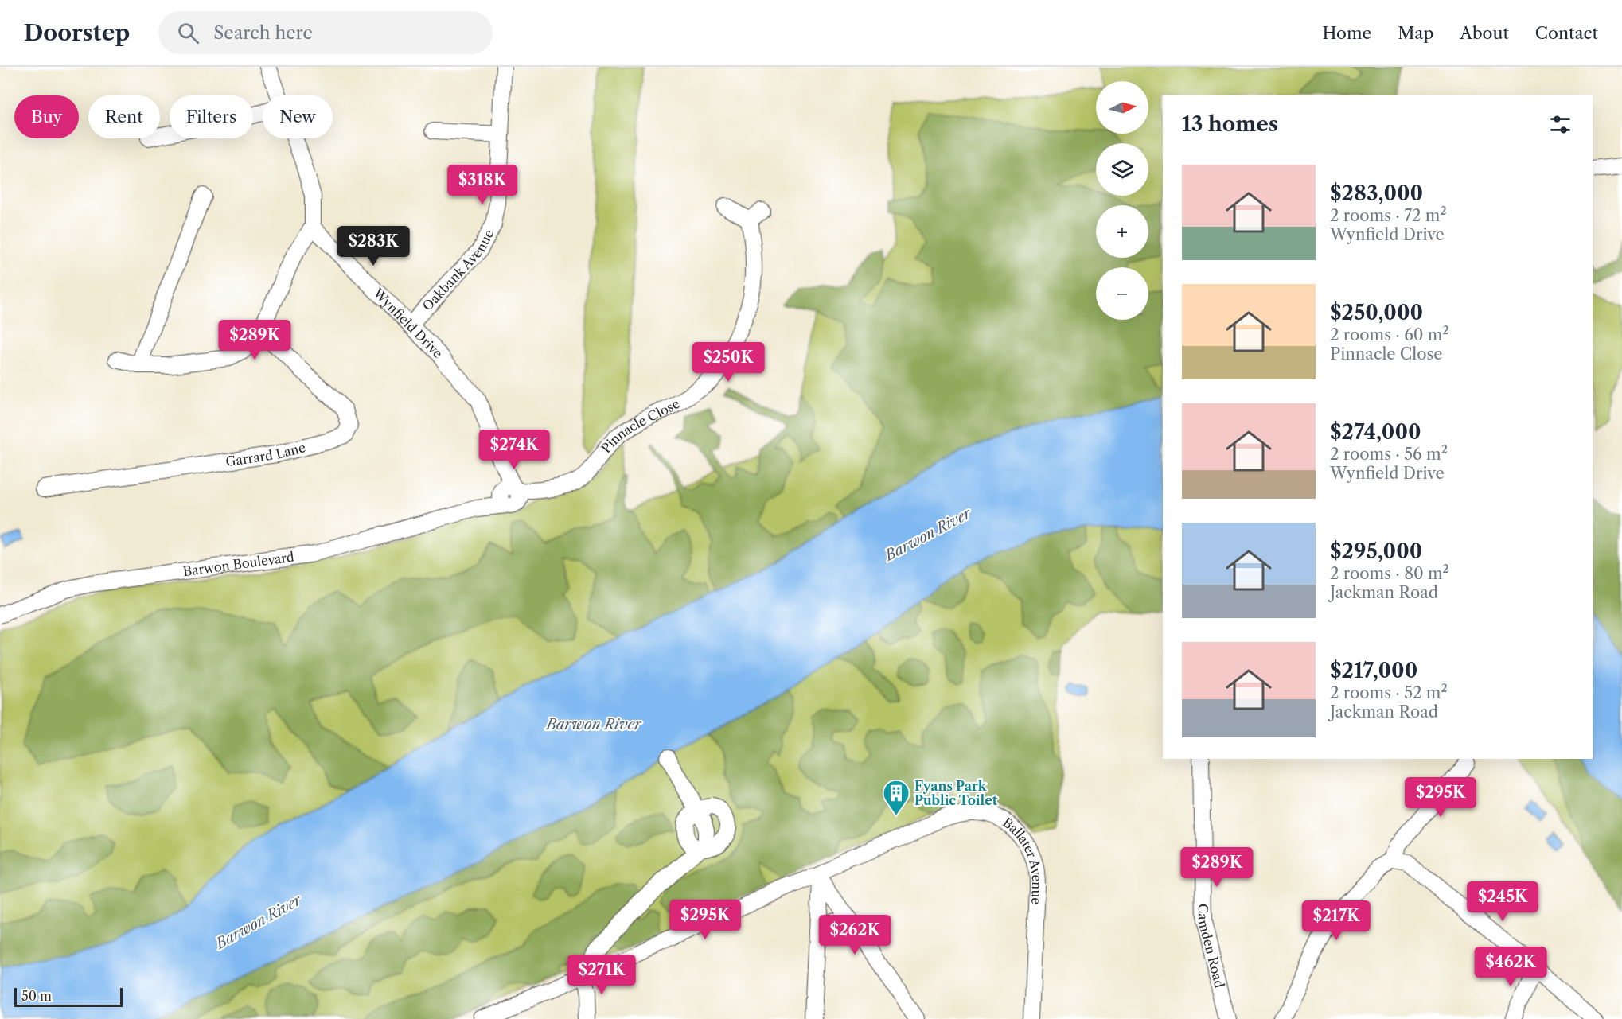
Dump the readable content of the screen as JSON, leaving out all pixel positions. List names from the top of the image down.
{
  "streets": {
    "street": [
      "Oakbank Avenue",
      "Wynfield Drive",
      "Pinnacle Close",
      "Garrard Lane",
      "Barwon Boulevard",
      "Ballater Avenue",
      "Camden Road"
    ]
  },
  "crossings": [
    ["Oakbank Avenue", "Wynfield Drive"],
    ["Wynfield Drive", "Pinnacle Close"],
    ["Wynfield Drive", "Barwon Boulevard"],
    ["Pinnacle Close", "Barwon Boulevard"]
  ],
  "water": ["Barwon River"],
  "places": {
    "building": ["Fyans Park Public Toilet"]
  },
  "scale_bar": "50 m",
  "north": "right",
  "page": {
    "header": "Doorstep",
    "search": "Search here",
    "nav": [
      "Home",
      "Map",
      "About",
      "Contact"
    ],
    "map_buttons": ["+", "−"],
    "chip": [
      "Buy",
      "Rent",
      "Filters",
      "New"
    ],
    "heading": "13 homes",
    "list": [
      {
        "name": "$283,000",
        "note": "2 rooms · 72 m² · Wynfield Drive"
      },
      {
        "name": "$250,000",
        "note": "2 rooms · 60 m² · Pinnacle Close"
      },
      {
        "name": "$274,000",
        "note": "2 rooms · 56 m² · Wynfield Drive"
      },
      {
        "name": "$295,000",
        "note": "2 rooms · 80 m² · Jackman Road"
      },
      {
        "name": "$217,000",
        "note": "2 rooms · 52 m² · Jackman Road"
      }
    ],
    "price": [
      "$318K",
      "$283K",
      "$289K",
      "$250K",
      "$274K",
      "$295K",
      "$289K",
      "$245K",
      "$295K",
      "$217K",
      "$262K",
      "$462K",
      "$271K"
    ],
    "scale": "50 m"
  }
}
